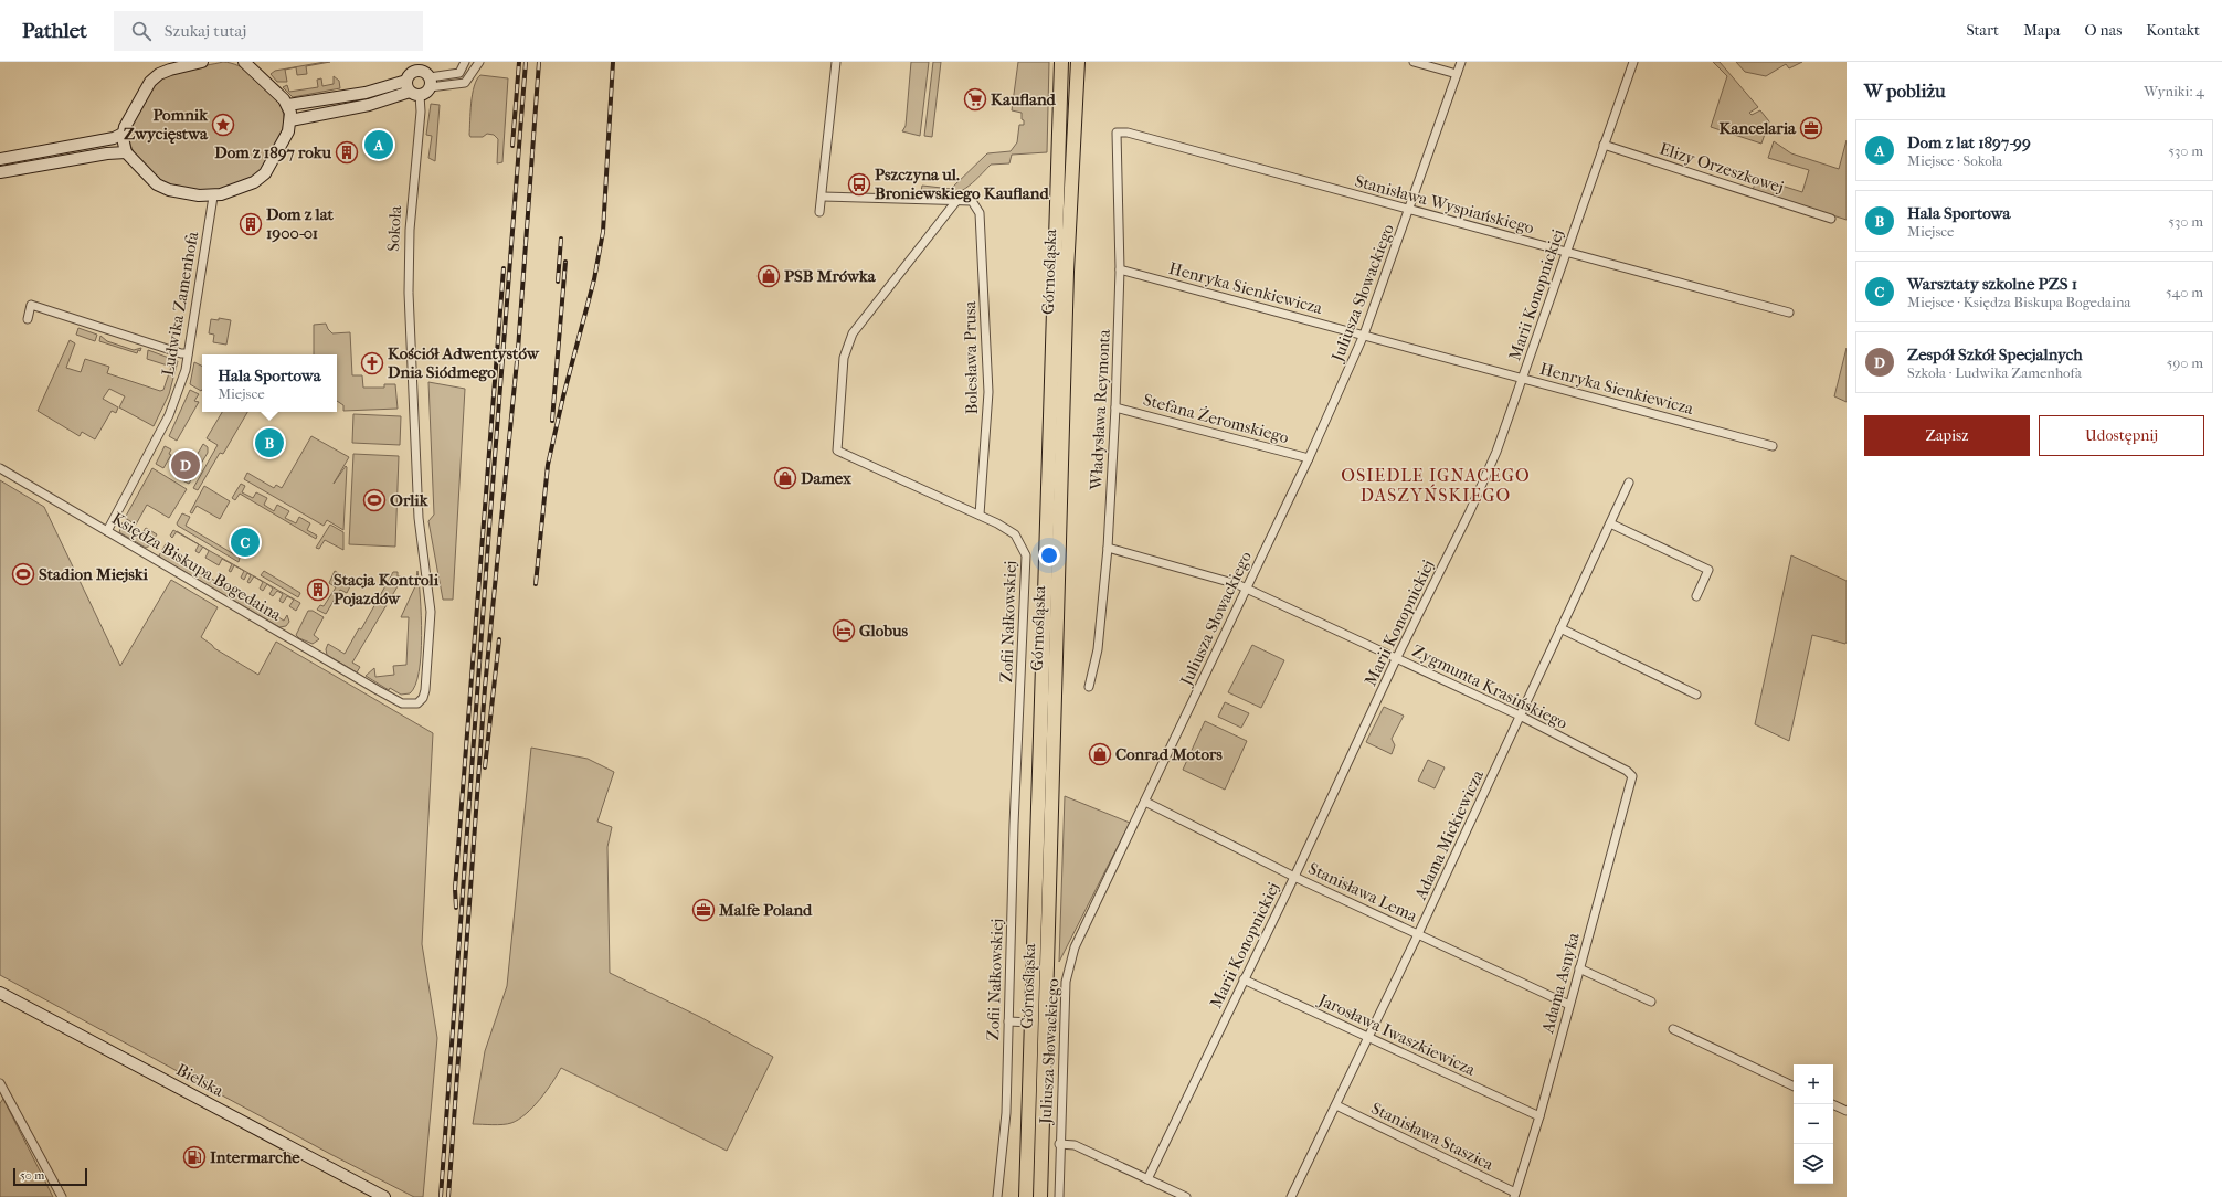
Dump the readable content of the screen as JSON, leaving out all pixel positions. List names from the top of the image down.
{
  "streets": {
    "main road": ["Górnośląska"],
    "street": [
      "Elizy Orzeszkowej",
      "Stanisława Wyspiańskiego",
      "Sokoła",
      "Henryka Sienkiewicza",
      "Juliusza Słowackiego",
      "Marii Konopnickiej",
      "Ludwika Zamenhofa",
      "Bolesława Prusa",
      "Władysława Reymonta",
      "Stefana Żeromskiego",
      "Księdza Biskupa Bogedaina",
      "Zofii Nałkowskiej",
      "Zygmunta Krasińskiego",
      "Adama Mickiewicza",
      "Stanisława Lema",
      "Adama Asnyka",
      "Jarosława Iwaszkiewicza",
      "Bielska",
      "Stanisława Staszica"
    ]
  },
  "crossings": [
    ["Elizy Orzeszkowej", "Marii Konopnickiej"],
    ["Stanisława Wyspiańskiego", "Juliusza Słowackiego"],
    ["Stanisława Wyspiańskiego", "Marii Konopnickiej"],
    ["Stanisława Wyspiańskiego", "Władysława Reymonta"],
    ["Sokoła", "Księdza Biskupa Bogedaina"],
    ["Henryka Sienkiewicza", "Juliusza Słowackiego"],
    ["Henryka Sienkiewicza", "Marii Konopnickiej"],
    ["Henryka Sienkiewicza", "Władysława Reymonta"],
    ["Juliusza Słowackiego", "Stefana Żeromskiego"],
    ["Juliusza Słowackiego", "Zygmunta Krasińskiego"],
    ["Juliusza Słowackiego", "Stanisława Lema"],
    ["Marii Konopnickiej", "Zygmunta Krasińskiego"],
    ["Marii Konopnickiej", "Stanisława Lema"],
    ["Marii Konopnickiej", "Jarosława Iwaszkiewicza"],
    ["Ludwika Zamenhofa", "Księdza Biskupa Bogedaina"],
    ["Bolesława Prusa", "Zofii Nałkowskiej"],
    ["Władysława Reymonta", "Stefana Żeromskiego"],
    ["Władysława Reymonta", "Zygmunta Krasińskiego"],
    ["Zygmunta Krasińskiego", "Adama Mickiewicza"],
    ["Zygmunta Krasińskiego", "Adama Asnyka"],
    ["Adama Mickiewicza", "Stanisława Lema"],
    ["Adama Mickiewicza", "Jarosława Iwaszkiewicza"],
    ["Adama Mickiewicza", "Stanisława Staszica"],
    ["Stanisława Lema", "Adama Asnyka"],
    ["Adama Asnyka", "Jarosława Iwaszkiewicza"],
    ["Adama Asnyka", "Stanisława Staszica"]
  ],
  "districts": ["OSIEDLE IGNACEGO DASZYŃSKIEGO"],
  "places": {
    "supermarket": ["Kaufland"],
    "place": ["Pomnik Zwycięstwa"],
    "office": ["Kancelaria", "Malfe Poland"],
    "building": ["Dom z 1897 roku", "Dom z lat 1900-01", "Stacja Kontroli Pojazdów"],
    "bus stop": ["Pszczyna ul. Broniewskiego Kaufland"],
    "shop": ["PSB Mrówka", "Damex", "Conrad Motors"],
    "church": ["Kościół Adwentystów Dnia Siódmego"],
    "sports": ["Orlik", "Stadion Miejski"],
    "hotel": ["Globus"],
    "fuel station": ["Intermarche"]
  },
  "scale_bar": "50 m",
  "page": {
    "header": "Pathlet",
    "search": "Szukaj tutaj",
    "nav": [
      "Start",
      "Mapa",
      "O nas",
      "Kontakt"
    ],
    "heading": ["W pobliżu", "Wyniki: 4"],
    "list": [
      {
        "mark": "A",
        "name": "Dom z lat 1897-99",
        "note": "Miejsce · Sokoła",
        "value": "530 m"
      },
      {
        "mark": "B",
        "name": "Hala Sportowa",
        "note": "Miejsce",
        "value": "530 m"
      },
      {
        "mark": "C",
        "name": "Warsztaty szkolne PZS 1",
        "note": "Miejsce · Księdza Biskupa Bogedaina",
        "value": "540 m"
      },
      {
        "mark": "D",
        "name": "Zespół Szkół Specjalnych",
        "note": "Szkoła · Ludwika Zamenhofa",
        "value": "590 m"
      }
    ],
    "pins": [
      "A",
      "B",
      "D",
      "C"
    ],
    "popup": ["Hala Sportowa", "Miejsce"],
    "buttons": ["Zapisz", "Udostępnij"],
    "map_buttons": ["+", "−"],
    "scale": "50 m"
  }
}
